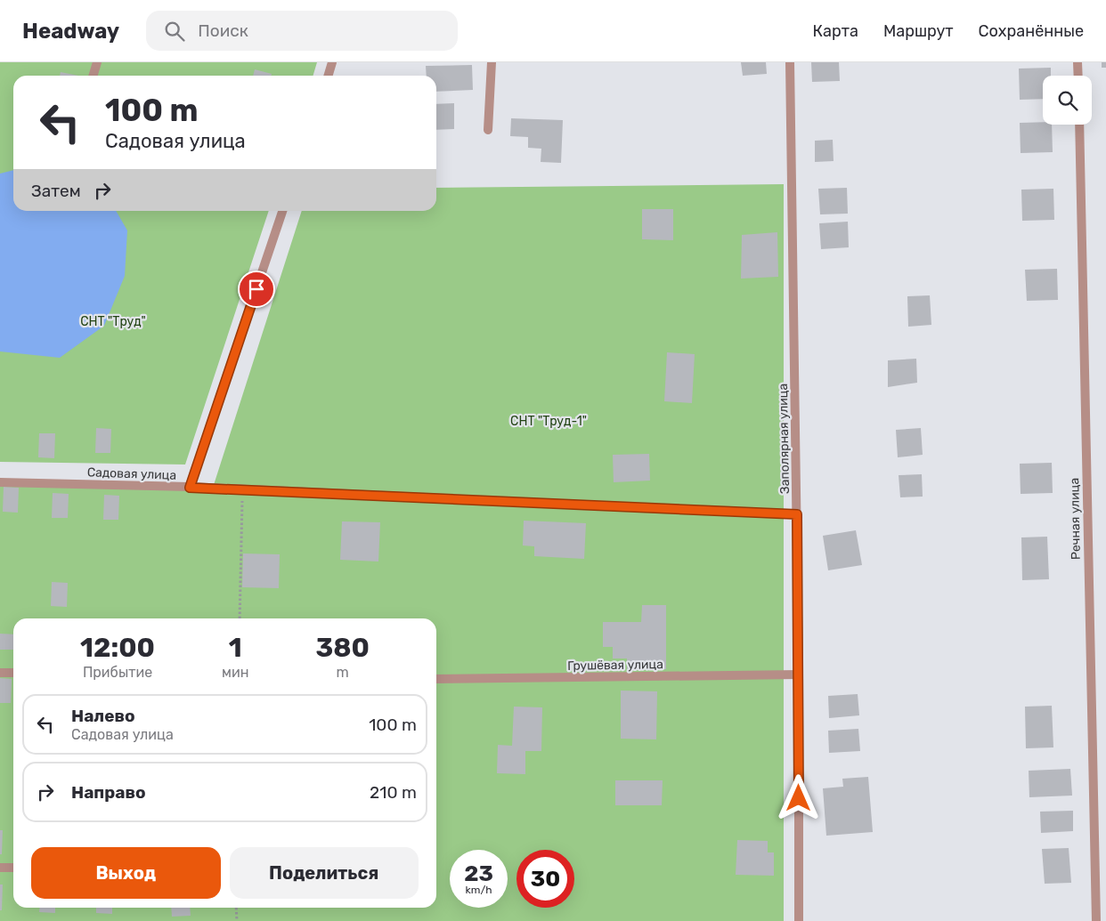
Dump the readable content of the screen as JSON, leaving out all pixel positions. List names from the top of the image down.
{
  "streets": {
    "street": [
      "Заполярная улица",
      "Садовая улица",
      "Речная улица",
      "Грушёвая улица"
    ]
  },
  "crossings": [
    ["Заполярная улица", "Садовая улица"],
    ["Заполярная улица", "Грушёвая улица"]
  ],
  "parks": ["СНТ \"Труд\"", "СНТ \"Труд-1\""],
  "page": {
    "header": "Headway",
    "search": "Поиск",
    "nav": ["Карта", "Маршрут", "Сохранённые"],
    "turn": ["100 m", "Садовая улица"],
    "then": "Затем",
    "eta": [
      "12:00",
      "Прибытие",
      "1",
      "мин",
      "380",
      "m"
    ],
    "list": [
      {
        "name": "Налево",
        "note": "Садовая улица",
        "value": "100 m"
      },
      {
        "name": "Направо",
        "value": "210 m"
      }
    ],
    "buttons": ["Выход", "Поделиться"],
    "speed": "23 km/h",
    "limit": "30"
  }
}
